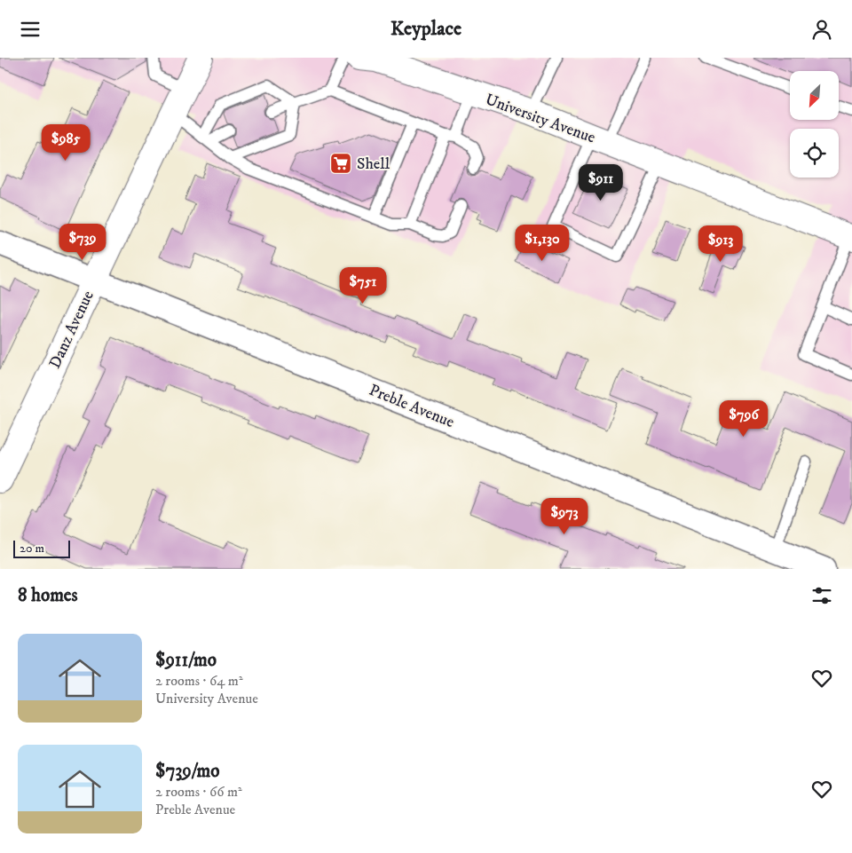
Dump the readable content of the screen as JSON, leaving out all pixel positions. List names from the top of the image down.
{
  "streets": {
    "main road": ["University Avenue", "Danz Avenue"],
    "street": ["Preble Avenue"]
  },
  "crossings": [
    ["Danz Avenue", "Preble Avenue"]
  ],
  "places": {
    "supermarket": ["Shell"]
  },
  "scale_bar": "20 m",
  "north": "bottom left",
  "page": {
    "header": "Keyplace",
    "price": [
      "$985",
      "$911",
      "$739",
      "$1,130",
      "$913",
      "$751",
      "$796",
      "$973"
    ],
    "scale": "20 m",
    "heading": "8 homes",
    "list": [
      {
        "name": "$911/mo",
        "note": "2 rooms · 64 m² · University Avenue"
      },
      {
        "name": "$739/mo",
        "note": "2 rooms · 66 m² · Preble Avenue"
      }
    ]
  }
}
